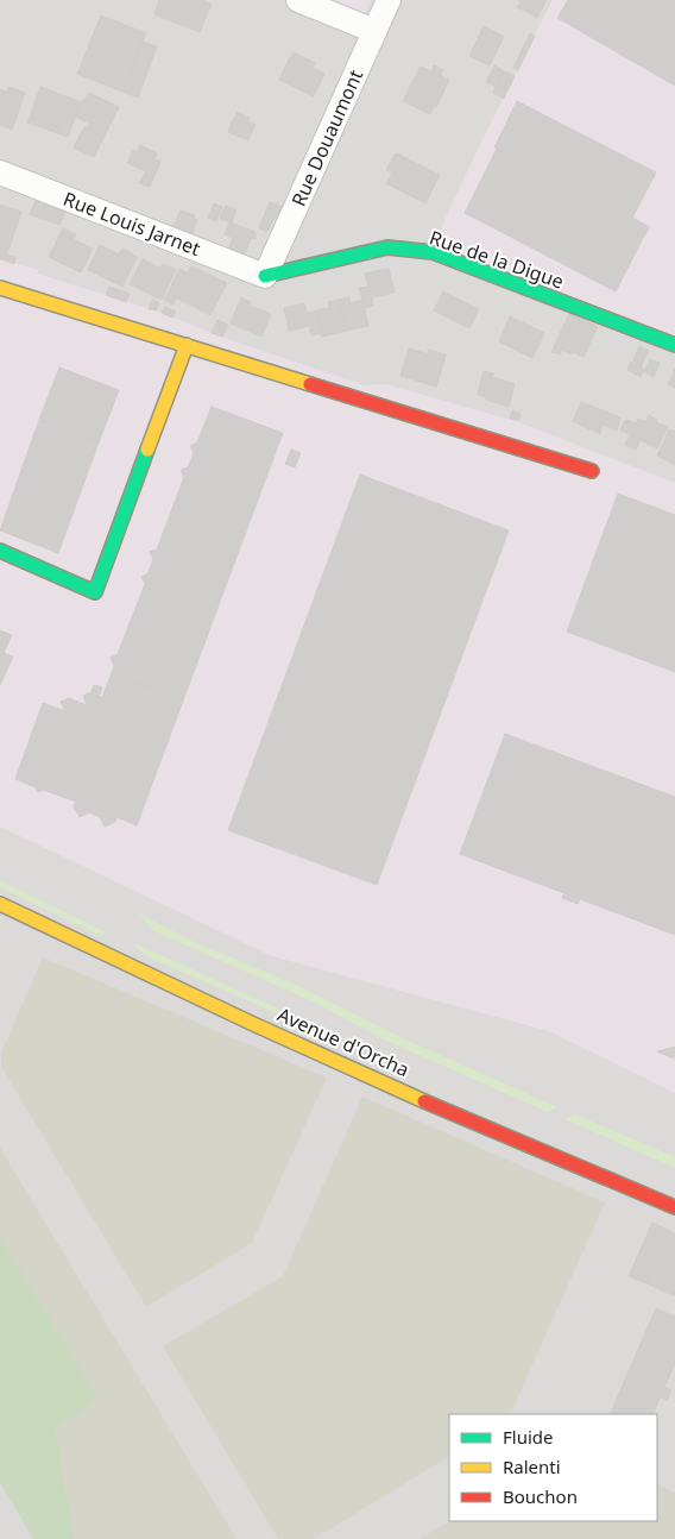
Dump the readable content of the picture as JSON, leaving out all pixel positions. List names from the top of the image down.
{
  "streets": {
    "street": [
      "Rue Douaumont",
      "Rue Louis Jarnet",
      "Rue de la Digue",
      "Avenue d'Orcha"
    ]
  },
  "crossings": [
    ["Rue Douaumont", "Rue Louis Jarnet"],
    ["Rue Douaumont", "Rue de la Digue"],
    ["Rue Louis Jarnet", "Rue de la Digue"]
  ],
  "legend": ["Fluide", "Ralenti", "Bouchon"]
}
